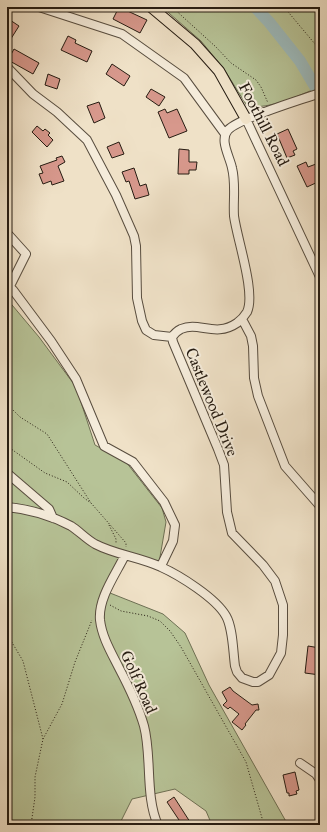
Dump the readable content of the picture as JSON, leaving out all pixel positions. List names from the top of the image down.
{
  "streets": {
    "main road": ["Foothill Road"],
    "street": ["Castlewood Drive", "Golf Road"]
  },
  "crossings": [
    ["Castlewood Drive", "Golf Road"]
  ]
}
